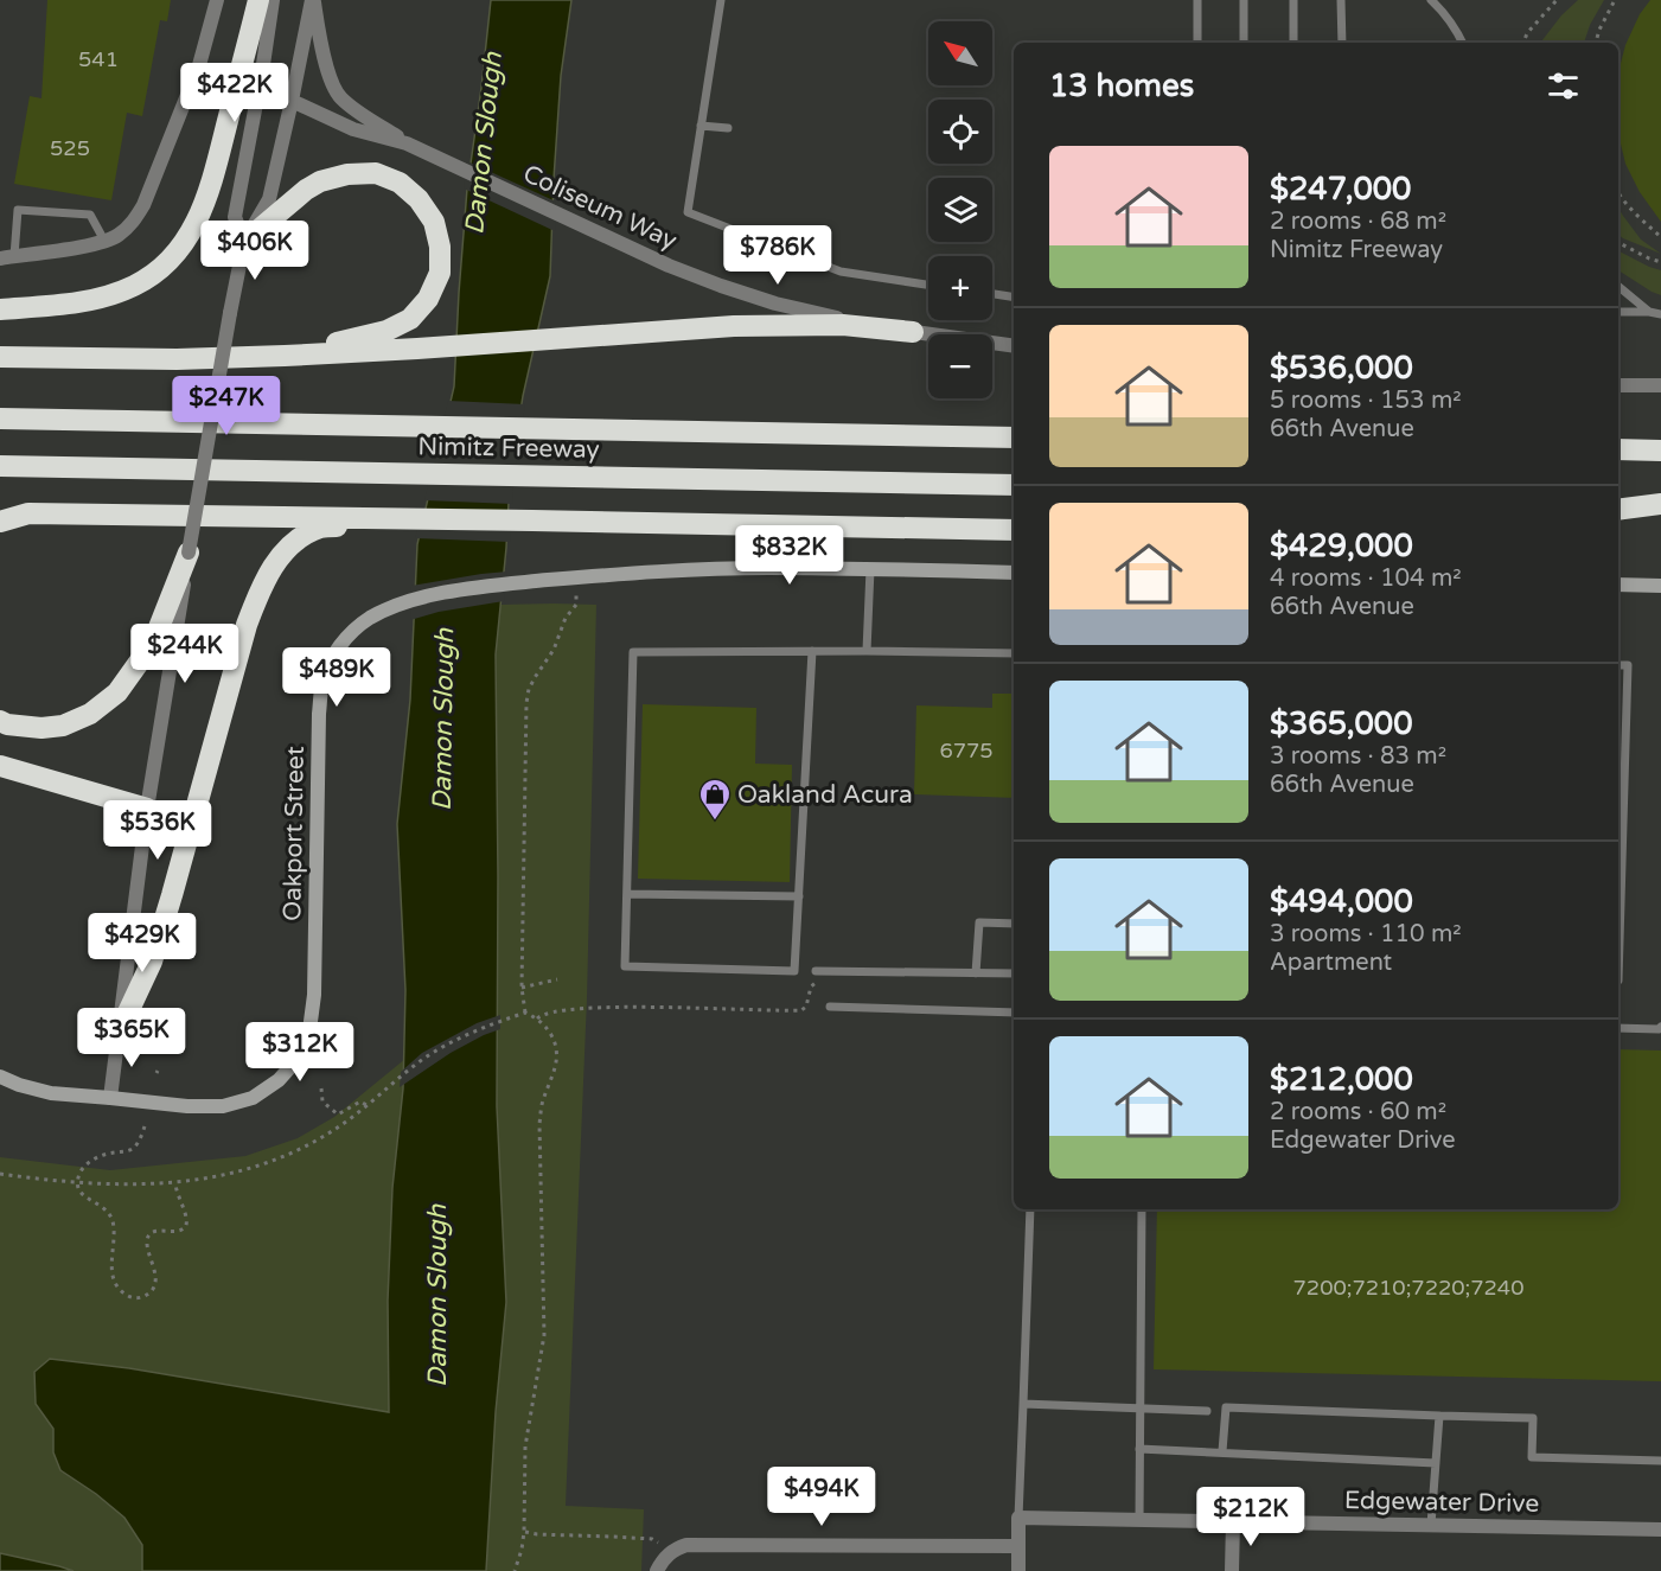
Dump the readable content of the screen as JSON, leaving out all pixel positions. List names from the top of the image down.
{
  "streets": {
    "highway": ["Nimitz Freeway"],
    "main road": ["Oakport Street"],
    "street": ["Coliseum Way", "Edgewater Drive"]
  },
  "water": ["Damon Slough"],
  "places": {
    "shop": ["Oakland Acura"]
  },
  "house_numbers": [
    "541",
    "525",
    "6775",
    "7200;7210;7220;7240"
  ],
  "north": "top left",
  "page": {
    "map_buttons": ["+", "−"],
    "heading": "13 homes",
    "price": [
      "$422K",
      "$406K",
      "$786K",
      "$247K",
      "$832K",
      "$244K",
      "$489K",
      "$536K",
      "$429K",
      "$365K",
      "$312K",
      "$494K",
      "$212K"
    ],
    "list": [
      {
        "name": "$247,000",
        "note": "2 rooms · 68 m² · Nimitz Freeway"
      },
      {
        "name": "$536,000",
        "note": "5 rooms · 153 m² · 66th Avenue"
      },
      {
        "name": "$429,000",
        "note": "4 rooms · 104 m² · 66th Avenue"
      },
      {
        "name": "$365,000",
        "note": "3 rooms · 83 m² · 66th Avenue"
      },
      {
        "name": "$494,000",
        "note": "3 rooms · 110 m² · Apartment"
      },
      {
        "name": "$212,000",
        "note": "2 rooms · 60 m² · Edgewater Drive"
      }
    ]
  }
}
